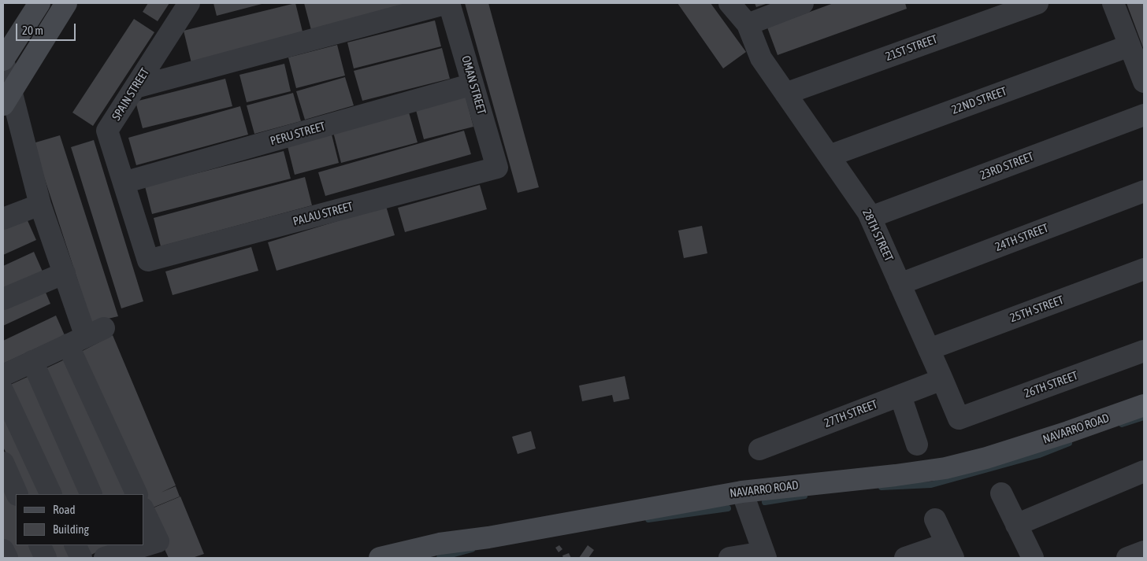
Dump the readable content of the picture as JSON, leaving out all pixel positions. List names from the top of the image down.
{
  "streets": {
    "street": [
      "21ST STREET",
      "OMAN STREET",
      "SPAIN STREET",
      "22ND STREET",
      "PERU STREET",
      "23RD STREET",
      "PALAU STREET",
      "28TH STREET",
      "24TH STREET",
      "25TH STREET",
      "26TH STREET",
      "27TH STREET",
      "NAVARRO ROAD"
    ]
  },
  "crossings": [
    ["21ST STREET", "28TH STREET"],
    ["OMAN STREET", "PERU STREET"],
    ["OMAN STREET", "PALAU STREET"],
    ["SPAIN STREET", "PERU STREET"],
    ["SPAIN STREET", "PALAU STREET"],
    ["22ND STREET", "28TH STREET"],
    ["23RD STREET", "28TH STREET"],
    ["28TH STREET", "24TH STREET"],
    ["28TH STREET", "25TH STREET"],
    ["28TH STREET", "26TH STREET"],
    ["28TH STREET", "27TH STREET"]
  ],
  "legend": ["Road", "Building"],
  "scale_bar": "20 m"
}
